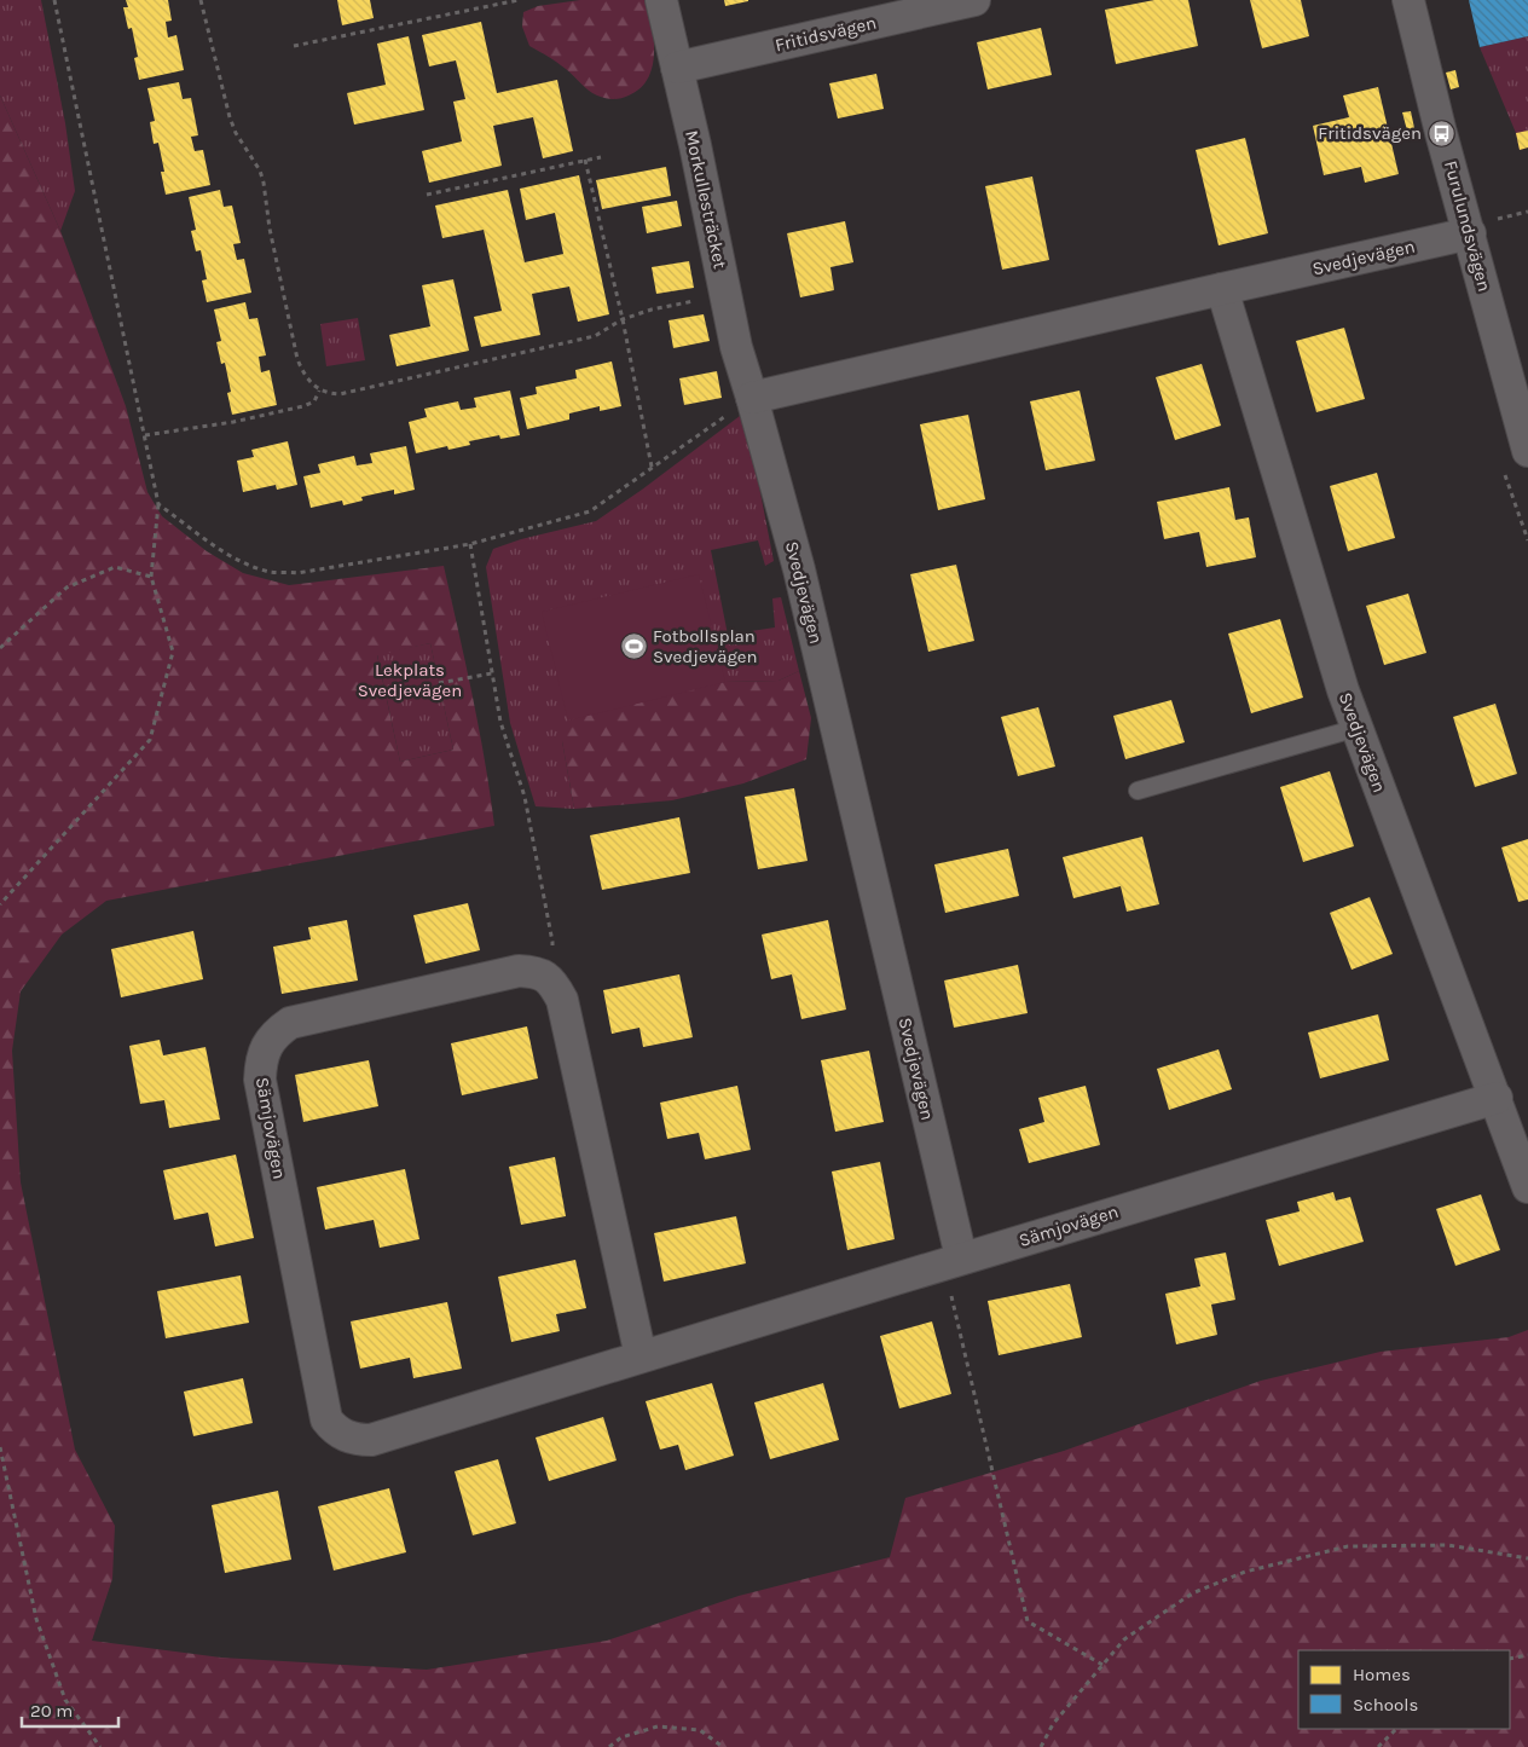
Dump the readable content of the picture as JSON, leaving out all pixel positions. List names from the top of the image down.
{
  "streets": {
    "street": [
      "Fritidsvägen",
      "Morkullesträcket",
      "Furulundsvägen",
      "Svedjevägen",
      "Sämjovägen"
    ]
  },
  "crossings": [
    ["Fritidsvägen", "Morkullesträcket"],
    ["Morkullesträcket", "Svedjevägen"],
    ["Furulundsvägen", "Svedjevägen"],
    ["Svedjevägen", "Sämjovägen"]
  ],
  "parks": ["Lekplats Svedjevägen"],
  "places": {
    "bus stop": ["Fritidsvägen"],
    "sports": ["Fotbollsplan Svedjevägen"]
  },
  "legend": ["Homes", "Schools"],
  "scale_bar": "20 m"
}
